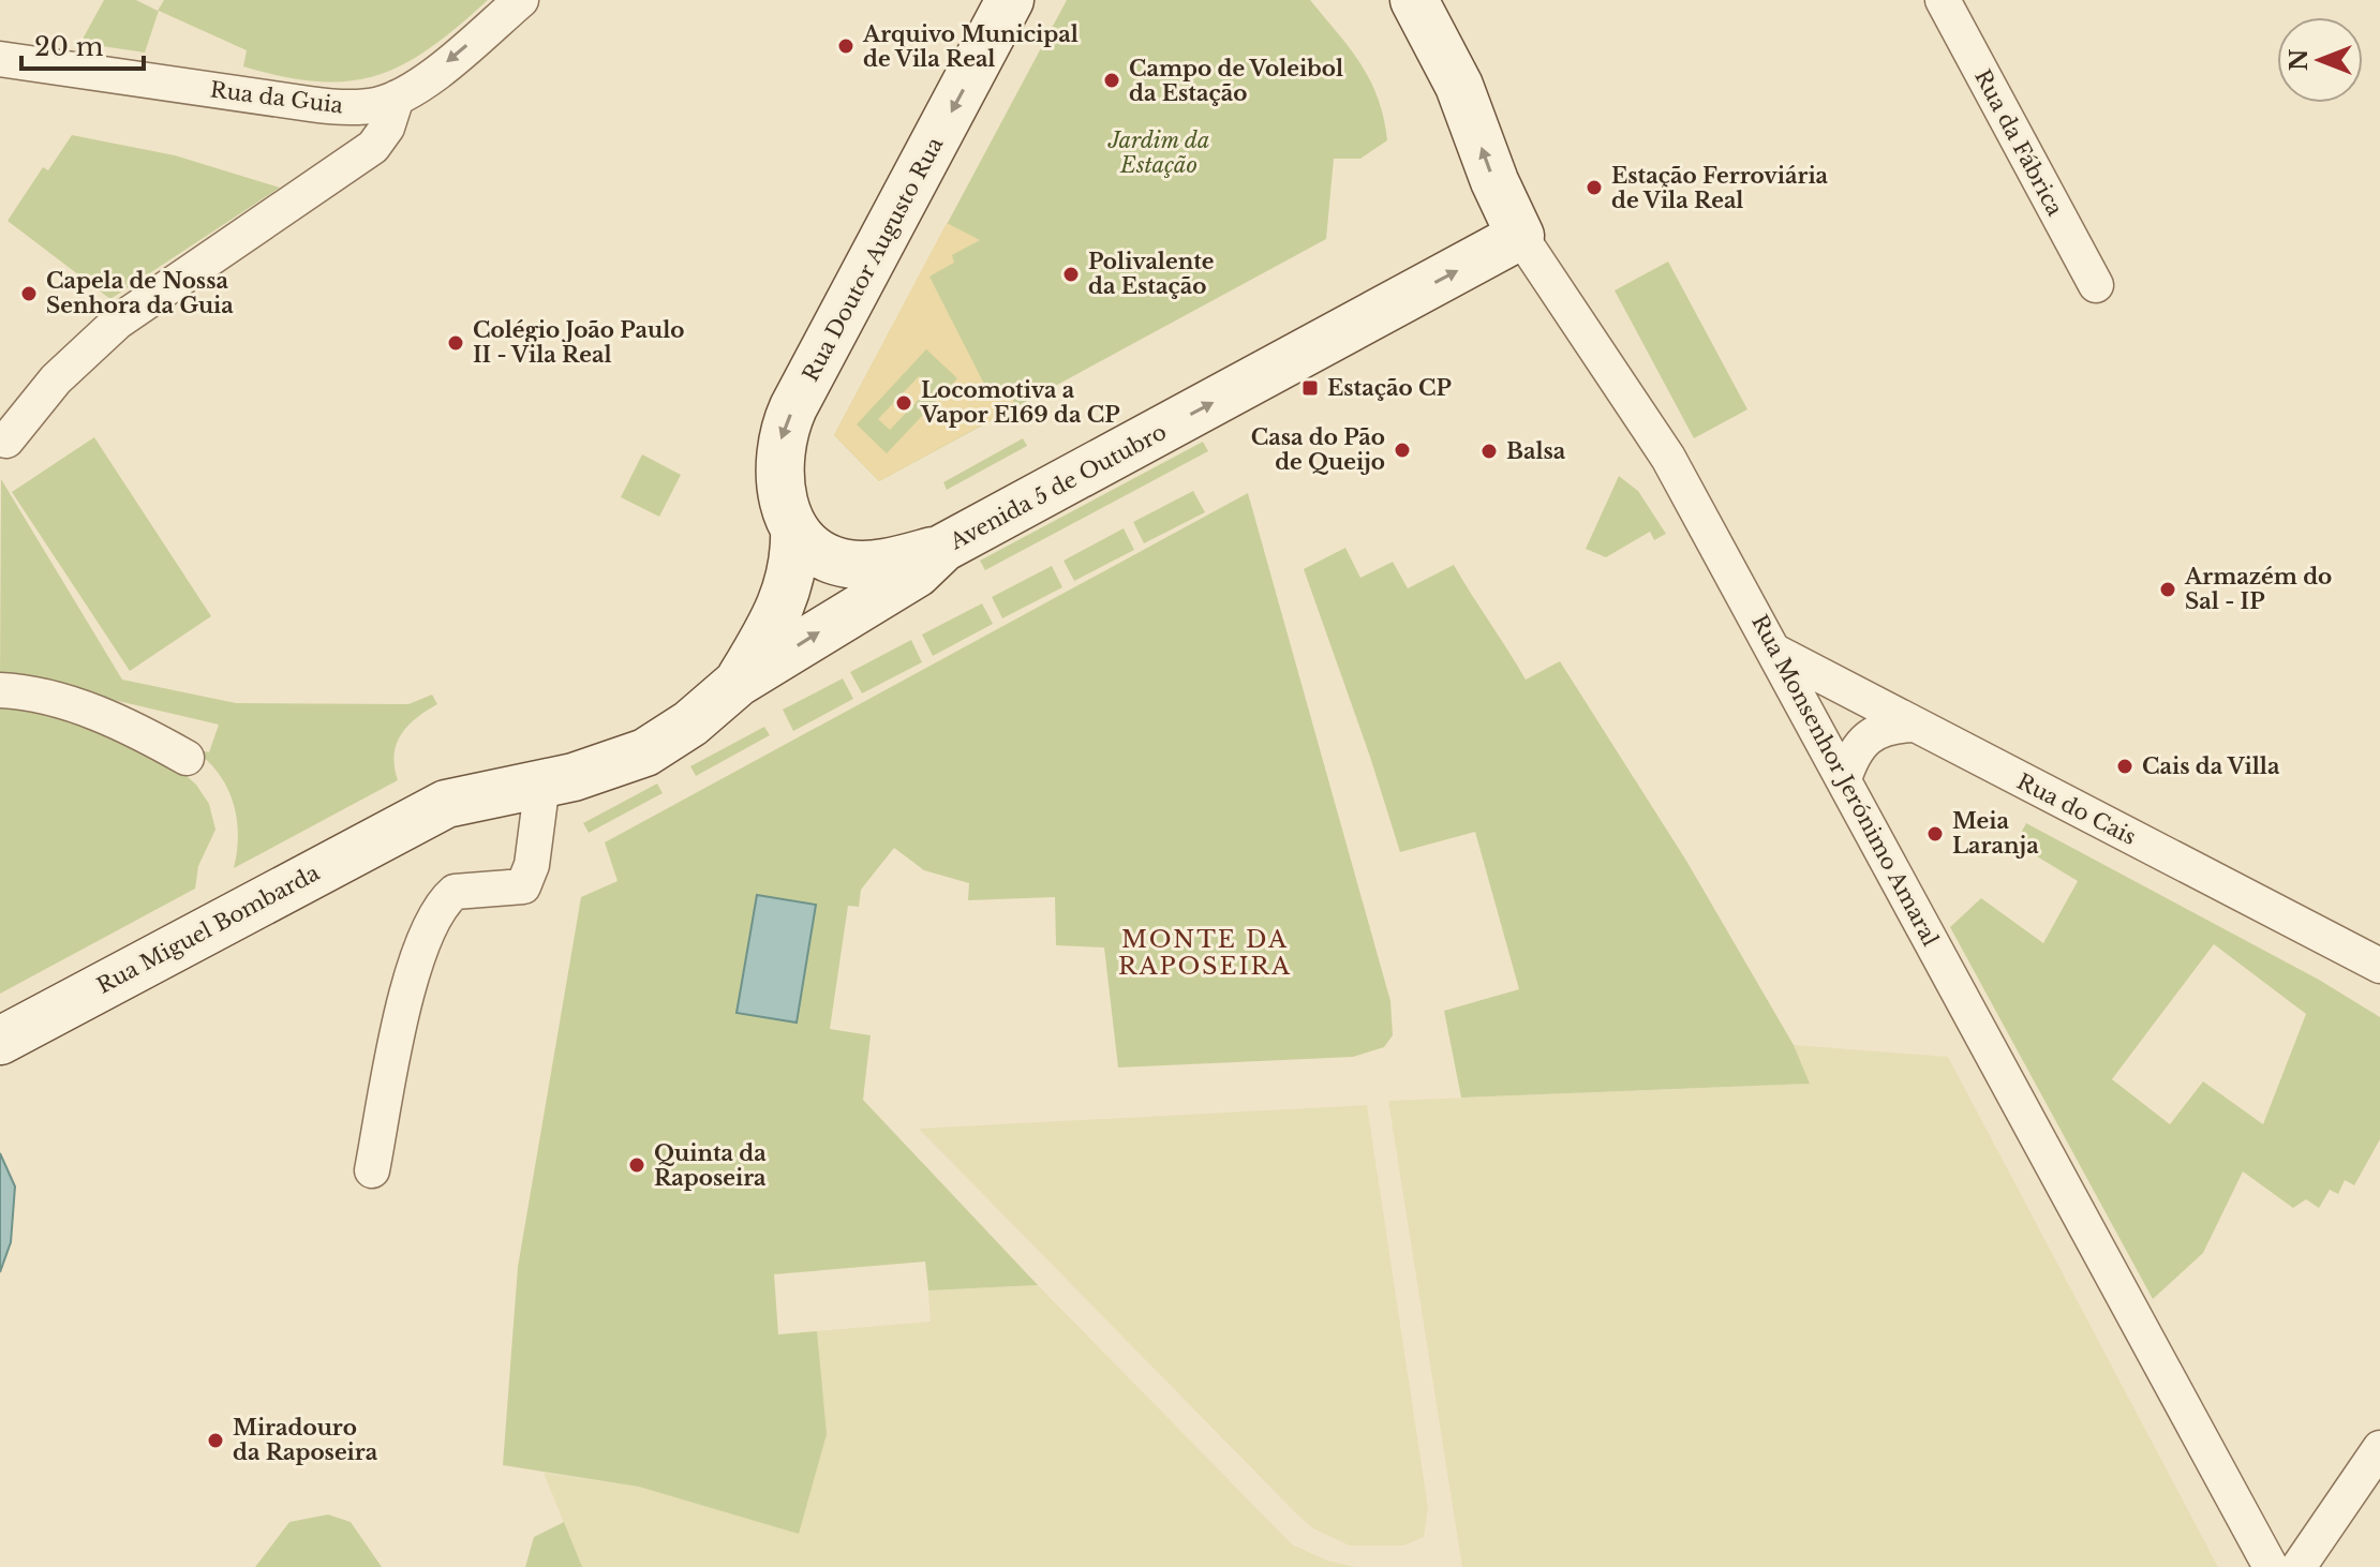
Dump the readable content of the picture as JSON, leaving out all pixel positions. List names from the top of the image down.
{
  "streets": {
    "main road": [
      "Rua Doutor Augusto Rua",
      "Avenida 5 de Outubro",
      "Rua Monsenhor Jerónimo Amaral",
      "Rua Miguel Bombarda"
    ],
    "street": ["Rua da Guia", "Rua da Fábrica", "Rua do Cais"]
  },
  "crossings": [
    ["Avenida 5 de Outubro", "Rua Monsenhor Jerónimo Amaral"],
    ["Avenida 5 de Outubro", "Rua Miguel Bombarda"],
    ["Rua Monsenhor Jerónimo Amaral", "Rua do Cais"]
  ],
  "one_way": ["Rua Doutor Augusto Rua", "Avenida 5 de Outubro"],
  "districts": ["MONTE DA RAPOSEIRA"],
  "parks": ["Jardim da Estação"],
  "places": {
    "other": [
      "Arquivo Municipal de Vila Real",
      "Campo de Voleibol da Estação",
      "Estação Ferroviária de Vila Real",
      "Polivalente da Estação",
      "Capela de Nossa Senhora da Guia",
      "Colégio João Paulo II - Vila Real",
      "Locomotiva a Vapor E169 da CP",
      "Casa do Pão de Queijo",
      "Balsa",
      "Armazém do Sal - IP",
      "Cais da Villa",
      "Meia Laranja",
      "Quinta da Raposeira",
      "Miradouro da Raposeira"
    ],
    "transit": ["Estação CP"]
  },
  "scale_bar": "20 m",
  "north": "left"
}
